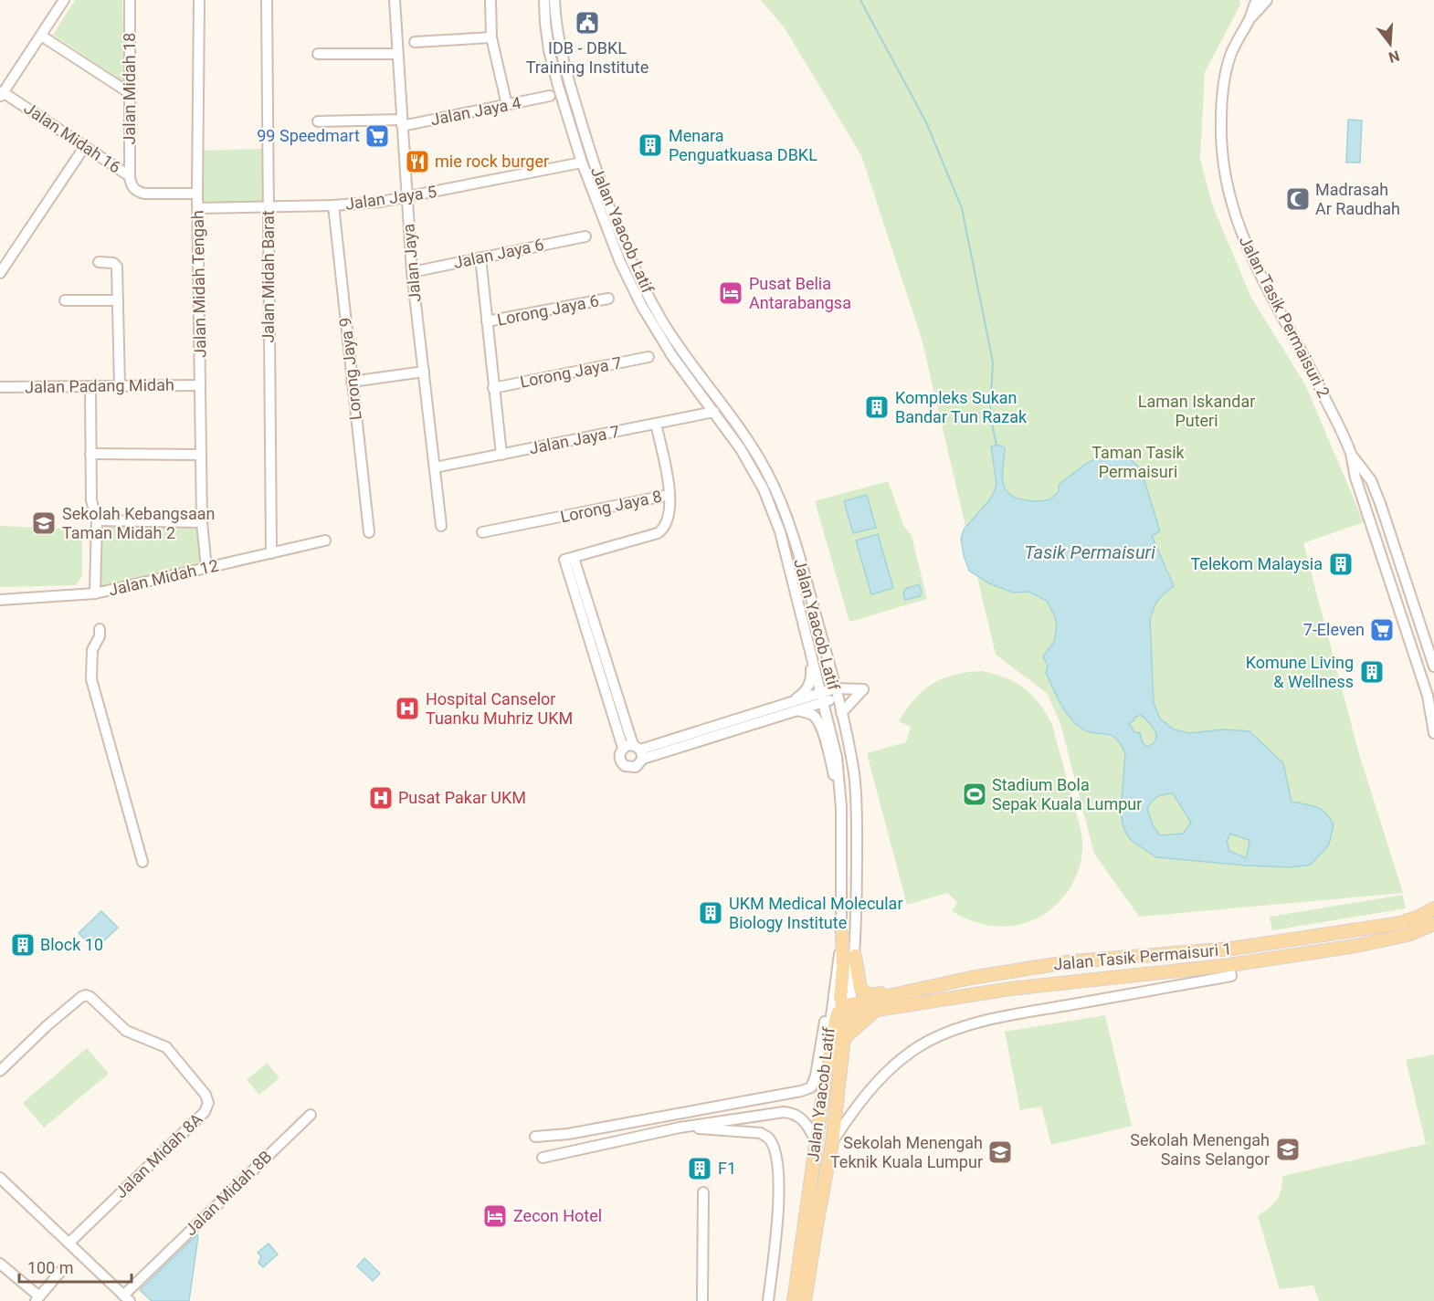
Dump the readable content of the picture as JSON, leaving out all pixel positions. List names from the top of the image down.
{
  "streets": {
    "main road": ["Jalan Yaacob Latif", "Jalan Tasik Permaisuri 1"],
    "street": [
      "Jalan Midah 18",
      "Jalan Jaya 4",
      "Jalan Midah 16",
      "Jalan Jaya 5",
      "Jalan Jaya 6",
      "Jalan Jaya",
      "Jalan Midah Barat",
      "Jalan Midah Tengah",
      "Lorong Jaya 6",
      "Jalan Tasik Permaisuri 2",
      "Lorong Jaya 9",
      "Lorong Jaya 7",
      "Jalan Padang Midah",
      "Jalan Jaya 7",
      "Lorong Jaya 8",
      "Jalan Midah 12",
      "Jalan Midah 8A",
      "Jalan Midah 8B"
    ]
  },
  "crossings": [
    ["Jalan Midah 18", "Jalan Midah 16"],
    ["Jalan Jaya 4", "Jalan Jaya"],
    ["Jalan Midah 16", "Jalan Midah Tengah"],
    ["Jalan Jaya 5", "Jalan Yaacob Latif"],
    ["Jalan Jaya 5", "Jalan Jaya"],
    ["Jalan Jaya 5", "Jalan Midah Barat"],
    ["Jalan Jaya 5", "Jalan Midah Tengah"],
    ["Jalan Jaya 5", "Lorong Jaya 9"],
    ["Jalan Yaacob Latif", "Jalan Jaya 7"],
    ["Jalan Yaacob Latif", "Jalan Tasik Permaisuri 1"],
    ["Jalan Jaya 6", "Jalan Jaya"],
    ["Jalan Jaya", "Jalan Jaya 7"],
    ["Jalan Midah Barat", "Jalan Midah 12"],
    ["Jalan Midah Tengah", "Jalan Padang Midah"],
    ["Jalan Midah Tengah", "Jalan Midah 12"],
    ["Jalan Jaya 7", "Lorong Jaya 8"]
  ],
  "water": ["Tasik Permaisuri"],
  "parks": ["Laman Iskandar Puteri", "Taman Tasik Permaisuri"],
  "places": {
    "public building": ["IDB - DBKL Training Institute"],
    "supermarket": ["99 Speedmart", "7-Eleven"],
    "building": [
      "Menara Penguatkuasa DBKL",
      "Kompleks Sukan Bandar Tun Razak",
      "Telekom Malaysia",
      "Komune Living & Wellness",
      "UKM Medical Molecular Biology Institute",
      "Block 10",
      "F1"
    ],
    "restaurant": ["mie rock burger"],
    "mosque": ["Madrasah Ar Raudhah"],
    "hotel": ["Pusat Belia Antarabangsa", "Zecon Hotel"],
    "school or university": ["Sekolah Kebangsaan Taman Midah 2", "Sekolah Menengah Sains Selangor", "Sekolah Menengah Teknik Kuala Lumpur"],
    "hospital": ["Hospital Canselor Tuanku Muhriz UKM", "Pusat Pakar UKM"],
    "sports": ["Stadium Bola Sepak Kuala Lumpur"]
  },
  "scale_bar": "100 m",
  "north": "bottom"
}
